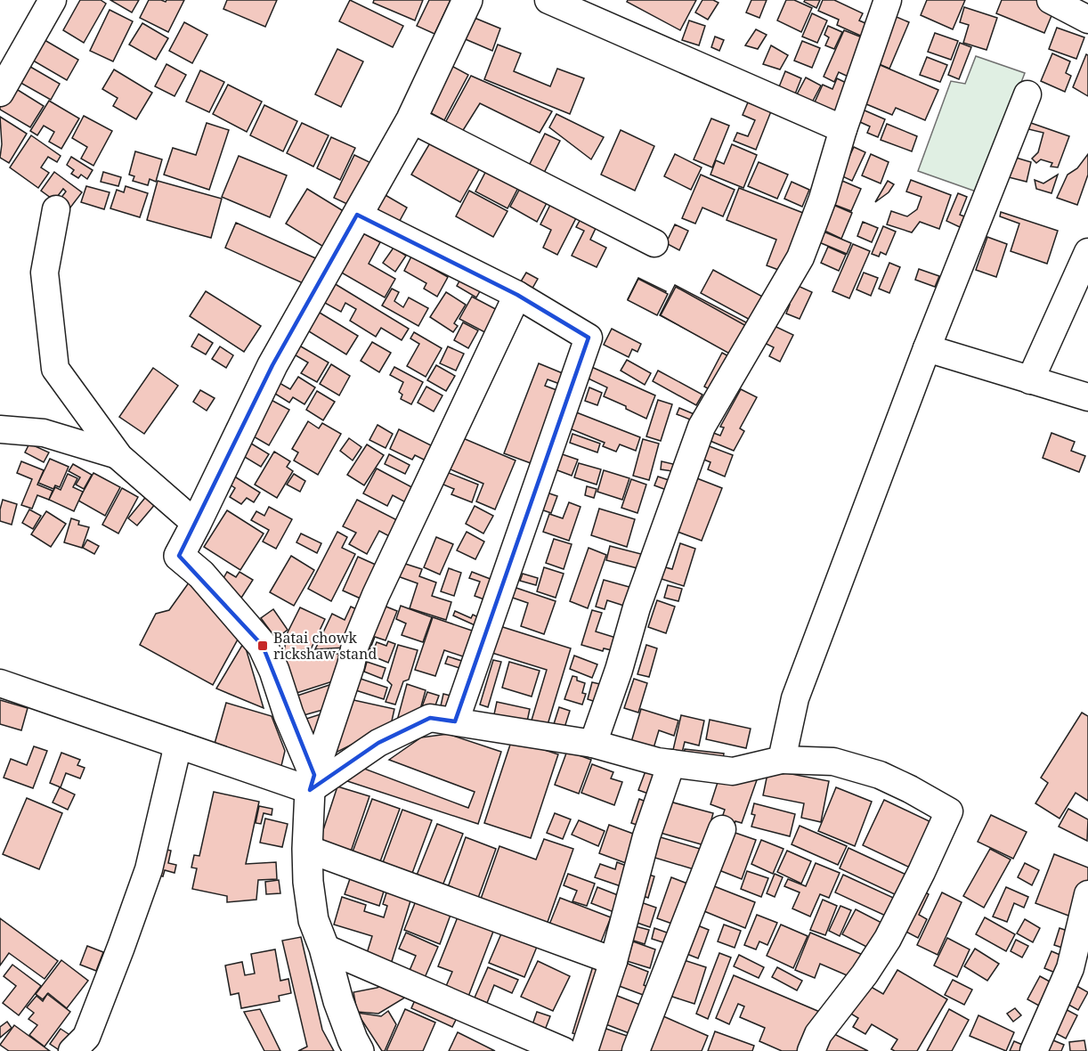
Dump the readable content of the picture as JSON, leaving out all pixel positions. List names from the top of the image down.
{
  "places": {
    "transit": ["Batai chowk rickshaw stand"]
  }
}
